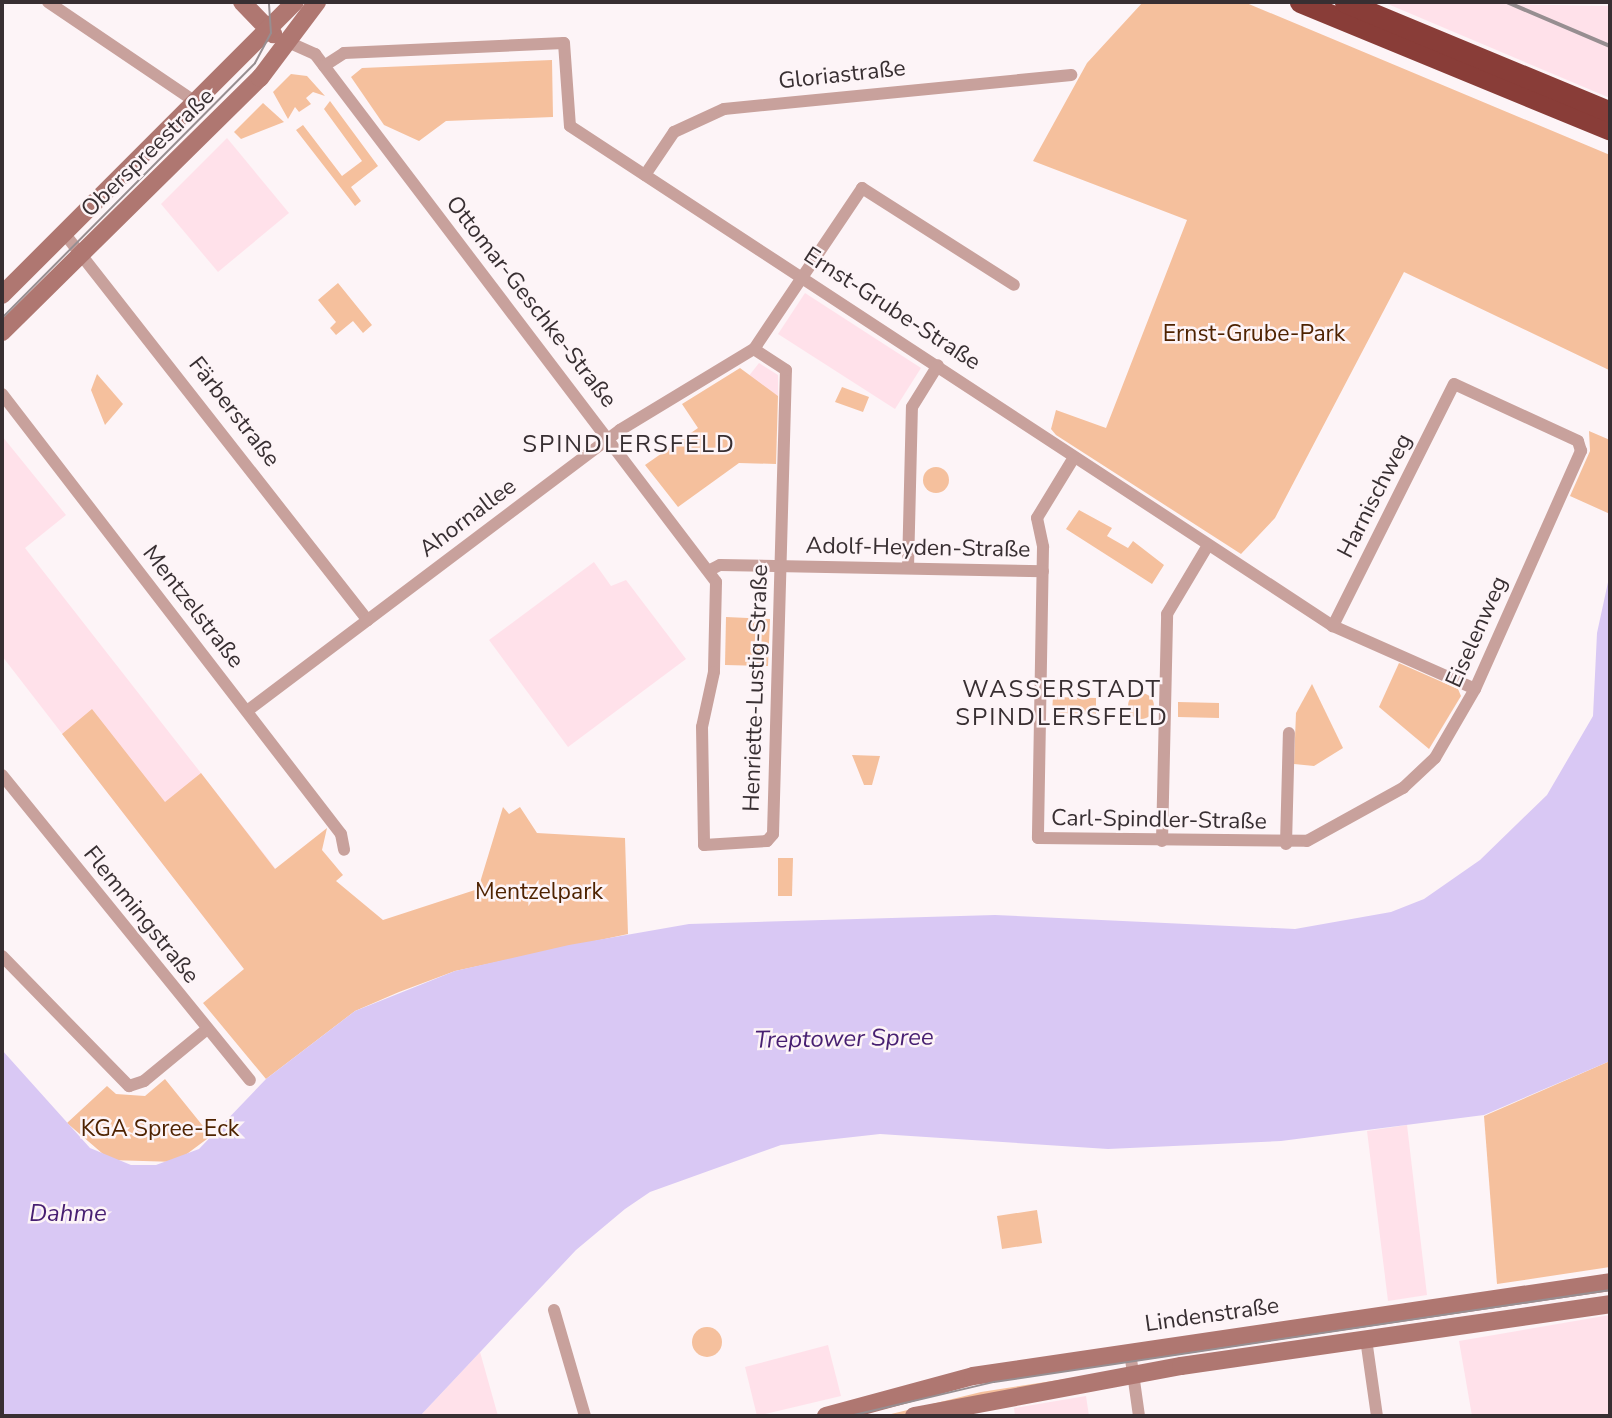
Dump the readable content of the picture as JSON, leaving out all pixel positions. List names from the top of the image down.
{
  "streets": {
    "main road": ["Oberspreestraße", "Ottomar-Geschke-Straße", "Lindenstraße"],
    "street": [
      "Gloriastraße",
      "Ernst-Grube-Straße",
      "Färberstraße",
      "Harnischweg",
      "Ahornallee",
      "Adolf-Heyden-Straße",
      "Mentzelstraße",
      "Eiselenweg",
      "Henriette-Lustig-Straße",
      "Carl-Spindler-Straße",
      "Flemmingstraße"
    ]
  },
  "crossings": [
    ["Gloriastraße", "Ernst-Grube-Straße"],
    ["Oberspreestraße", "Ottomar-Geschke-Straße"],
    ["Oberspreestraße", "Färberstraße"],
    ["Ottomar-Geschke-Straße", "Ernst-Grube-Straße"],
    ["Ottomar-Geschke-Straße", "Ahornallee"],
    ["Ottomar-Geschke-Straße", "Adolf-Heyden-Straße"],
    ["Ottomar-Geschke-Straße", "Henriette-Lustig-Straße"],
    ["Ernst-Grube-Straße", "Harnischweg"],
    ["Ernst-Grube-Straße", "Ahornallee"],
    ["Ernst-Grube-Straße", "Eiselenweg"],
    ["Ernst-Grube-Straße", "Carl-Spindler-Straße"],
    ["Färberstraße", "Ahornallee"],
    ["Harnischweg", "Eiselenweg"],
    ["Ahornallee", "Mentzelstraße"],
    ["Ahornallee", "Henriette-Lustig-Straße"],
    ["Adolf-Heyden-Straße", "Henriette-Lustig-Straße"],
    ["Adolf-Heyden-Straße", "Carl-Spindler-Straße"],
    ["Eiselenweg", "Carl-Spindler-Straße"]
  ],
  "districts": ["SPINDLERSFELD", "WASSERSTADT SPINDLERSFELD"],
  "water": ["Treptower Spree", "Dahme"],
  "parks": ["Ernst-Grube-Park", "Mentzelpark", "KGA Spree-Eck"]
}
